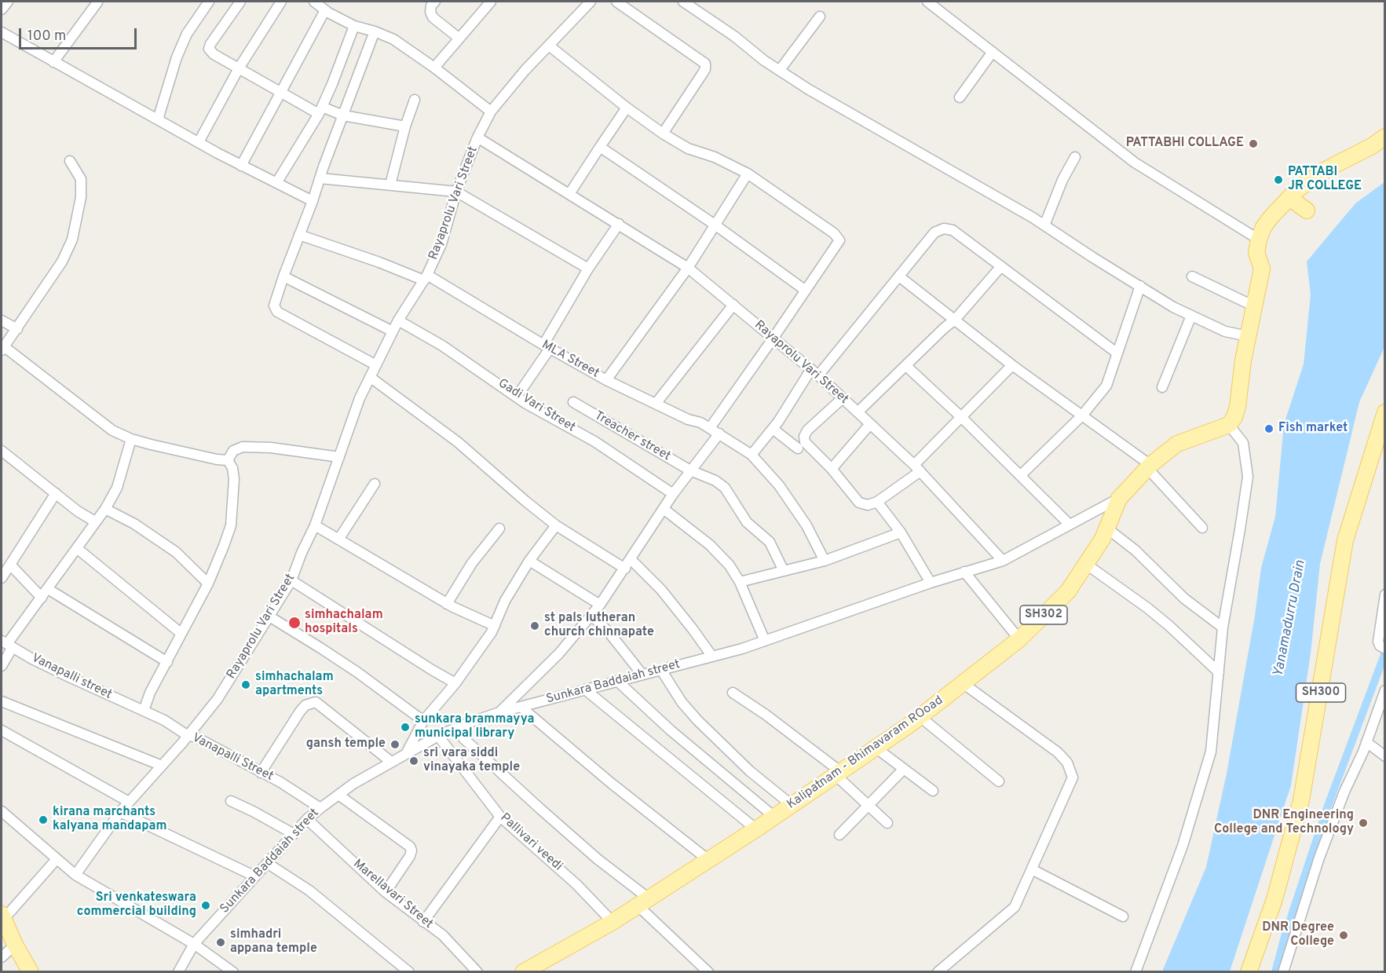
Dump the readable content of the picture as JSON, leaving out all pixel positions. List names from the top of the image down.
{
  "streets": {
    "main road": ["SH302", "SH300", "Kalipatnam - Bhimavaram ROoad"],
    "street": [
      "Rayaprolu Vari Street",
      "MLA Street",
      "Gadi Vari Street",
      "Treacher street",
      "Vanapalli street",
      "Sunkara Baddaiah street",
      "Vanapalli Street",
      "Pallivari veedi",
      "Marellavari Street"
    ]
  },
  "crossings": [
    ["Rayaprolu Vari Street", "MLA Street"],
    ["Rayaprolu Vari Street", "Gadi Vari Street"],
    ["Rayaprolu Vari Street", "Sunkara Baddaiah street"],
    ["Rayaprolu Vari Street", "Vanapalli Street"],
    ["Vanapalli street", "Vanapalli Street"],
    ["Sunkara Baddaiah street", "Kalipatnam - Bhimavaram ROoad"],
    ["Sunkara Baddaiah street", "Vanapalli Street"],
    ["Sunkara Baddaiah street", "Pallivari veedi"],
    ["Sunkara Baddaiah street", "Marellavari Street"],
    ["Kalipatnam - Bhimavaram ROoad", "Pallivari veedi"]
  ],
  "water": ["Yanamadurru Drain"],
  "places": [
    "PATTABHI COLLAGE",
    "PATTABI JR COLLEGE",
    "Fish market",
    "simhachalam hospitals",
    "st pals lutheran church chinnapate",
    "simhachalam apartments",
    "sunkara brammayya municipal library",
    "gansh temple",
    "sri vara siddi vinayaka temple",
    "kirana marchants kalyana mandapam",
    "DNR Engineering College and Technology",
    "Sri venkateswara commercial building",
    "DNR Degree College",
    "simhadri appana temple"
  ],
  "scale_bar": "100 m"
}
